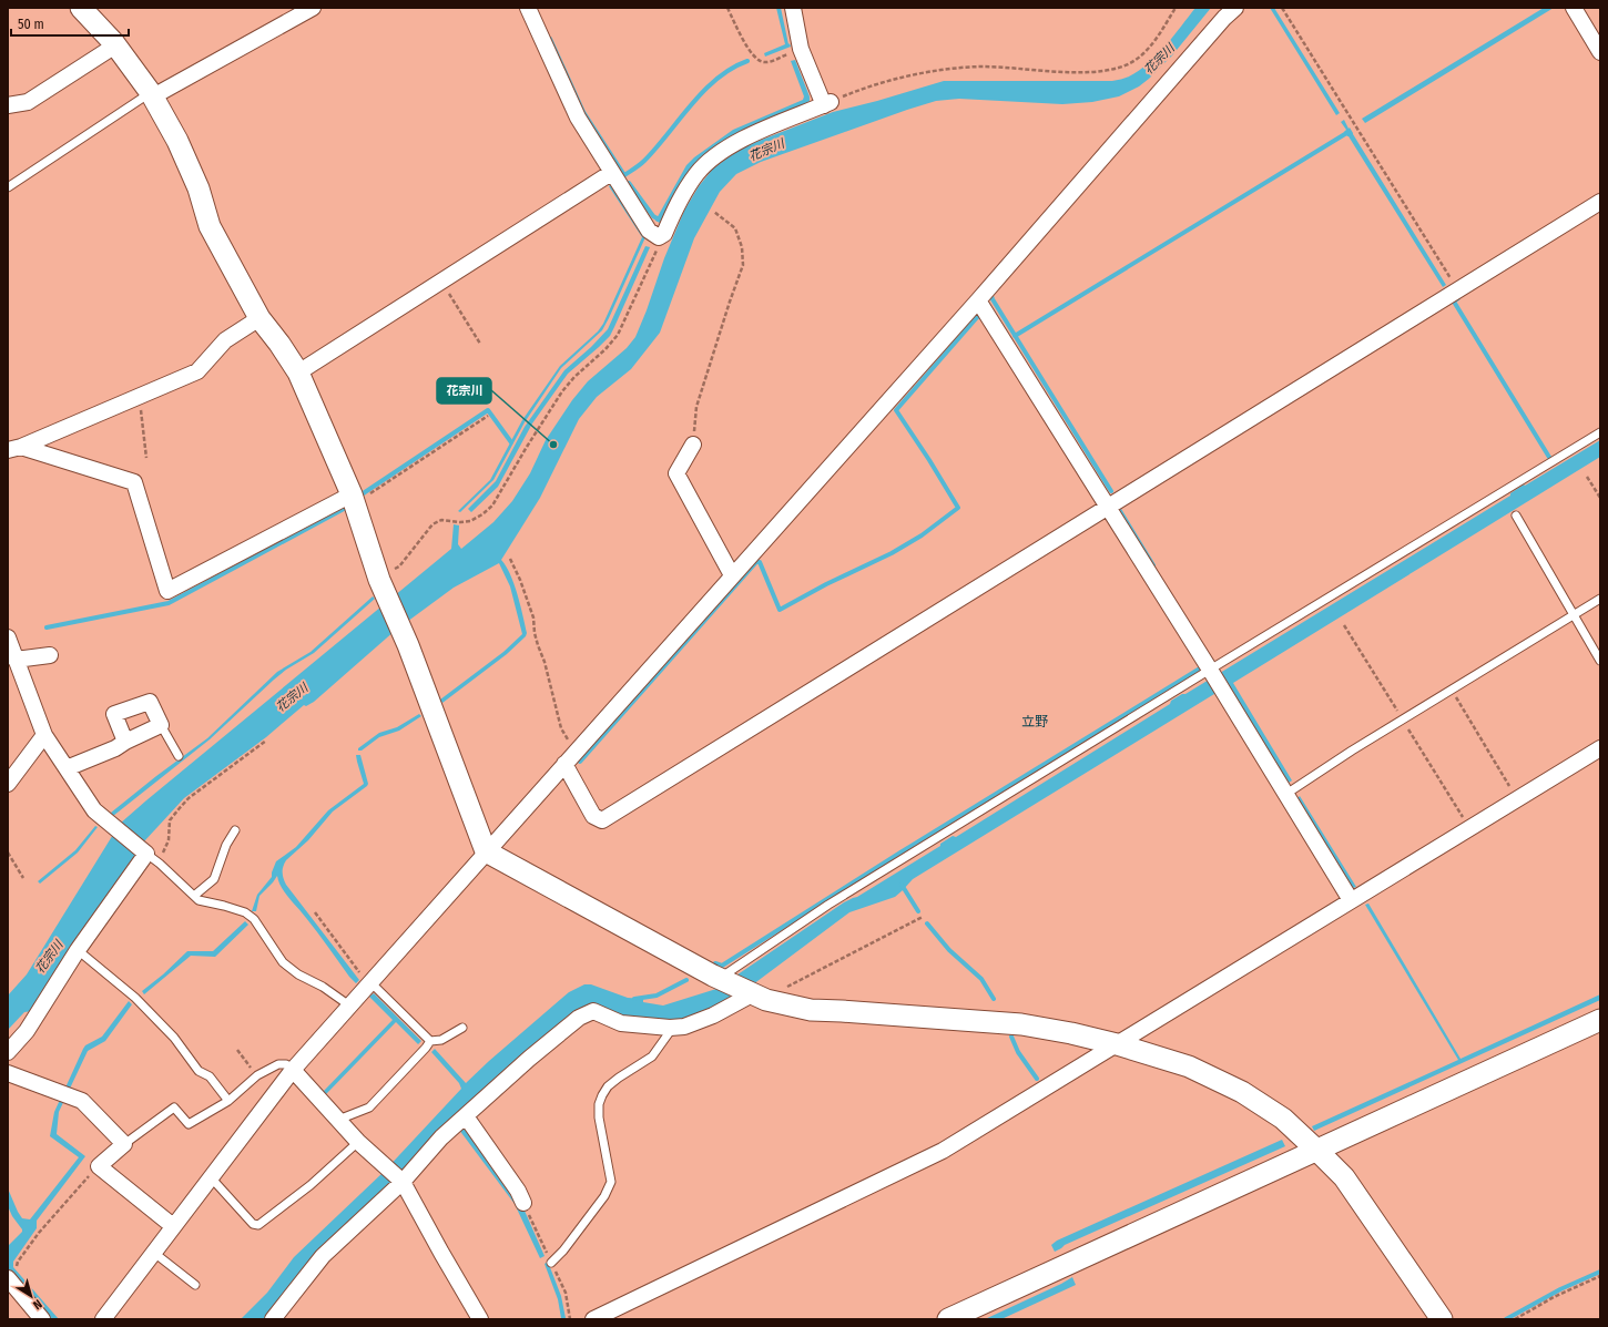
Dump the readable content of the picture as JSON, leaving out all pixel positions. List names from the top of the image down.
{
  "districts": ["立野"],
  "water": ["花宗川"],
  "places": ["花宗川"],
  "scale_bar": "50 m",
  "north": "bottom right"
}
